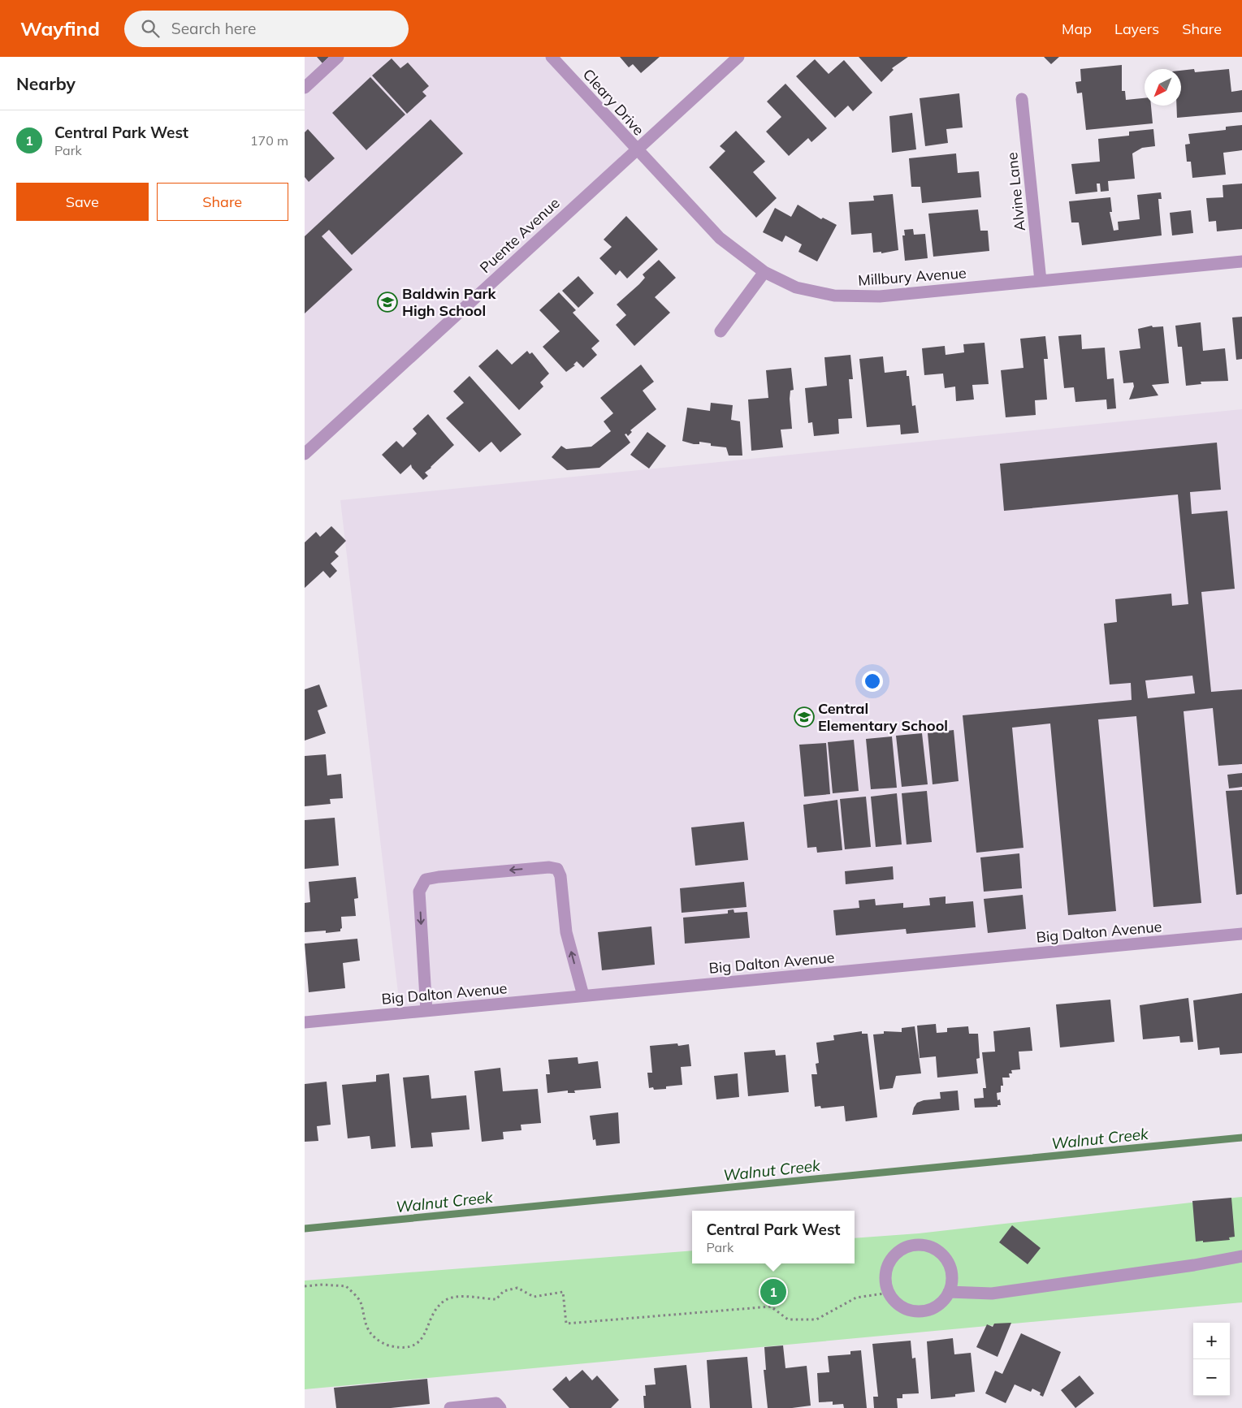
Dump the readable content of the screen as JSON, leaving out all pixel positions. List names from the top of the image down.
{
  "streets": {
    "street": [
      "Cleary Drive",
      "Alvine Lane",
      "Puente Avenue",
      "Millbury Avenue",
      "Big Dalton Avenue"
    ]
  },
  "crossings": [
    ["Cleary Drive", "Puente Avenue"],
    ["Cleary Drive", "Millbury Avenue"],
    ["Alvine Lane", "Millbury Avenue"],
    ["Puente Avenue", "Millbury Avenue"]
  ],
  "water": ["Walnut Creek"],
  "places": {
    "school or university": ["Baldwin Park High School", "Central Elementary School"]
  },
  "north": "bottom left",
  "page": {
    "header": "Wayfind",
    "search": "Search here",
    "nav": ["Map", "Layers", "Share"],
    "heading": "Nearby",
    "list": [
      {
        "mark": "1",
        "name": "Central Park West",
        "note": "Park",
        "value": "170 m"
      }
    ],
    "buttons": ["Save", "Share"],
    "popup": ["Central Park West", "Park"],
    "pins": "1",
    "map_buttons": ["+", "−"]
  }
}
